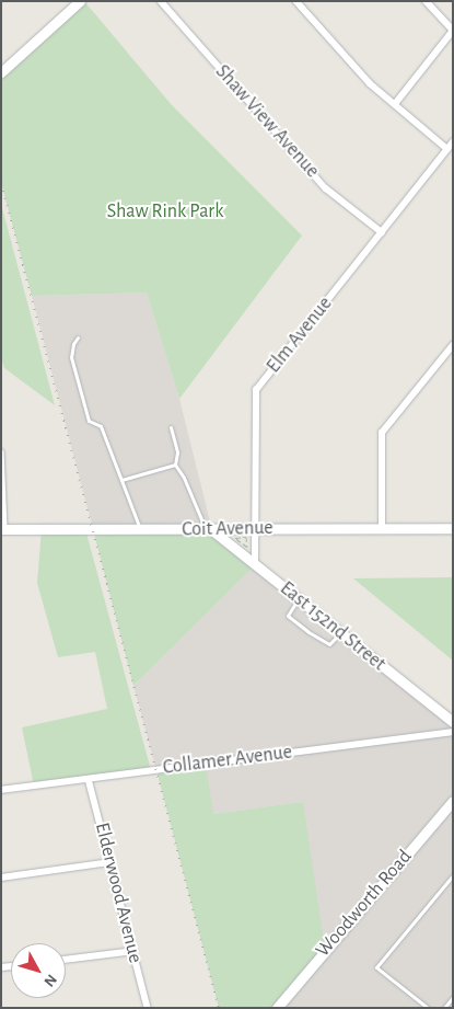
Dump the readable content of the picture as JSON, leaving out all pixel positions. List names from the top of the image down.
{
  "streets": {
    "street": [
      "Shaw View Avenue",
      "Elm Avenue",
      "Coit Avenue",
      "East 152nd Street",
      "Collamer Avenue",
      "Elderwood Avenue",
      "Woodworth Road"
    ]
  },
  "crossings": [
    ["Shaw View Avenue", "Elm Avenue"],
    ["Elm Avenue", "Coit Avenue"],
    ["Elm Avenue", "East 152nd Street"],
    ["Coit Avenue", "East 152nd Street"],
    ["Collamer Avenue", "Elderwood Avenue"]
  ],
  "parks": ["Shaw Rink Park"],
  "north": "bottom right"
}
